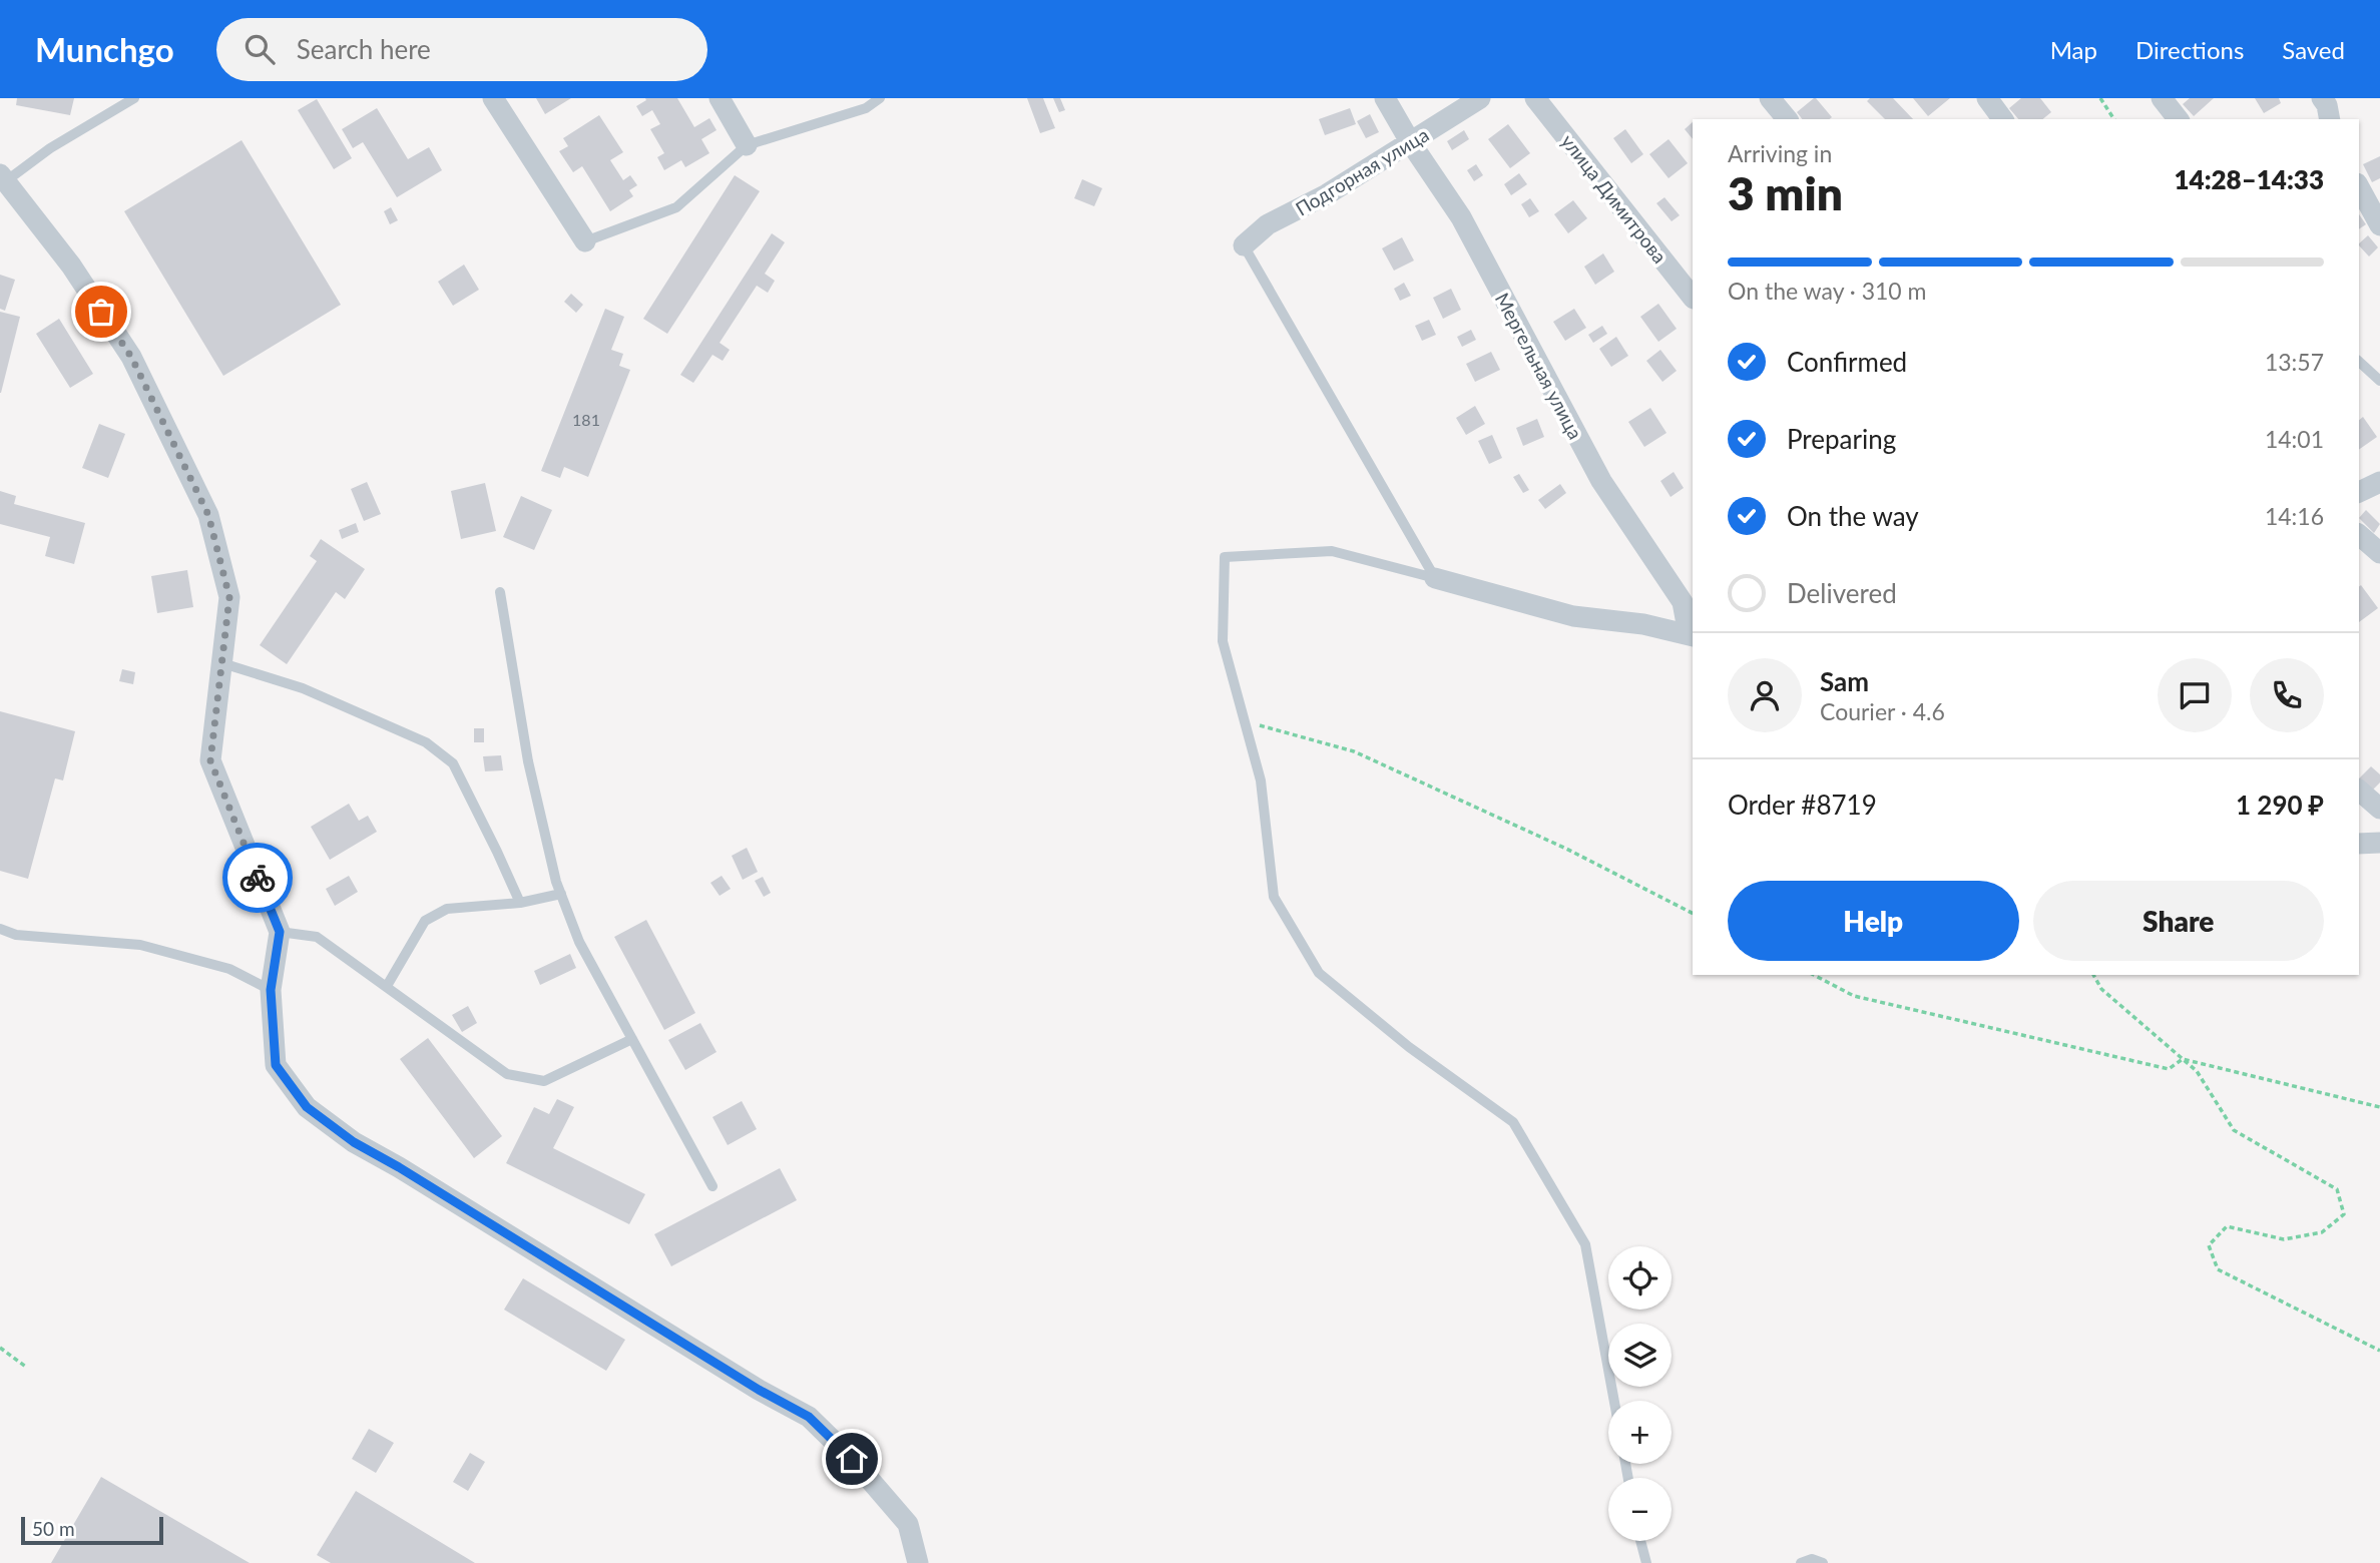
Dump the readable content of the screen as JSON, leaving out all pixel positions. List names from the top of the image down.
{
  "streets": {
    "street": ["Подгорная улица", "улица Димитрова", "Мергельная улица"]
  },
  "crossings": [
    ["Подгорная улица", "Мергельная улица"]
  ],
  "house_numbers": ["181"],
  "scale_bar": "50 m",
  "page": {
    "header": "Munchgo",
    "search": "Search here",
    "nav": ["Map", "Directions", "Saved"],
    "heading": ["3 min", "Arriving in", "14:28–14:33"],
    "panel": [
      "Sam",
      "Courier · 4.6",
      "Order #8719",
      "1 290 ₽"
    ],
    "bar": "On the way · 310 m",
    "list": [
      ["Confirmed", "13:57"],
      ["Preparing", "14:01"],
      ["On the way", "14:16"],
      "Delivered"
    ],
    "buttons": ["Help", "Share"],
    "map_buttons": ["+", "−"],
    "scale": "50 m"
  }
}
